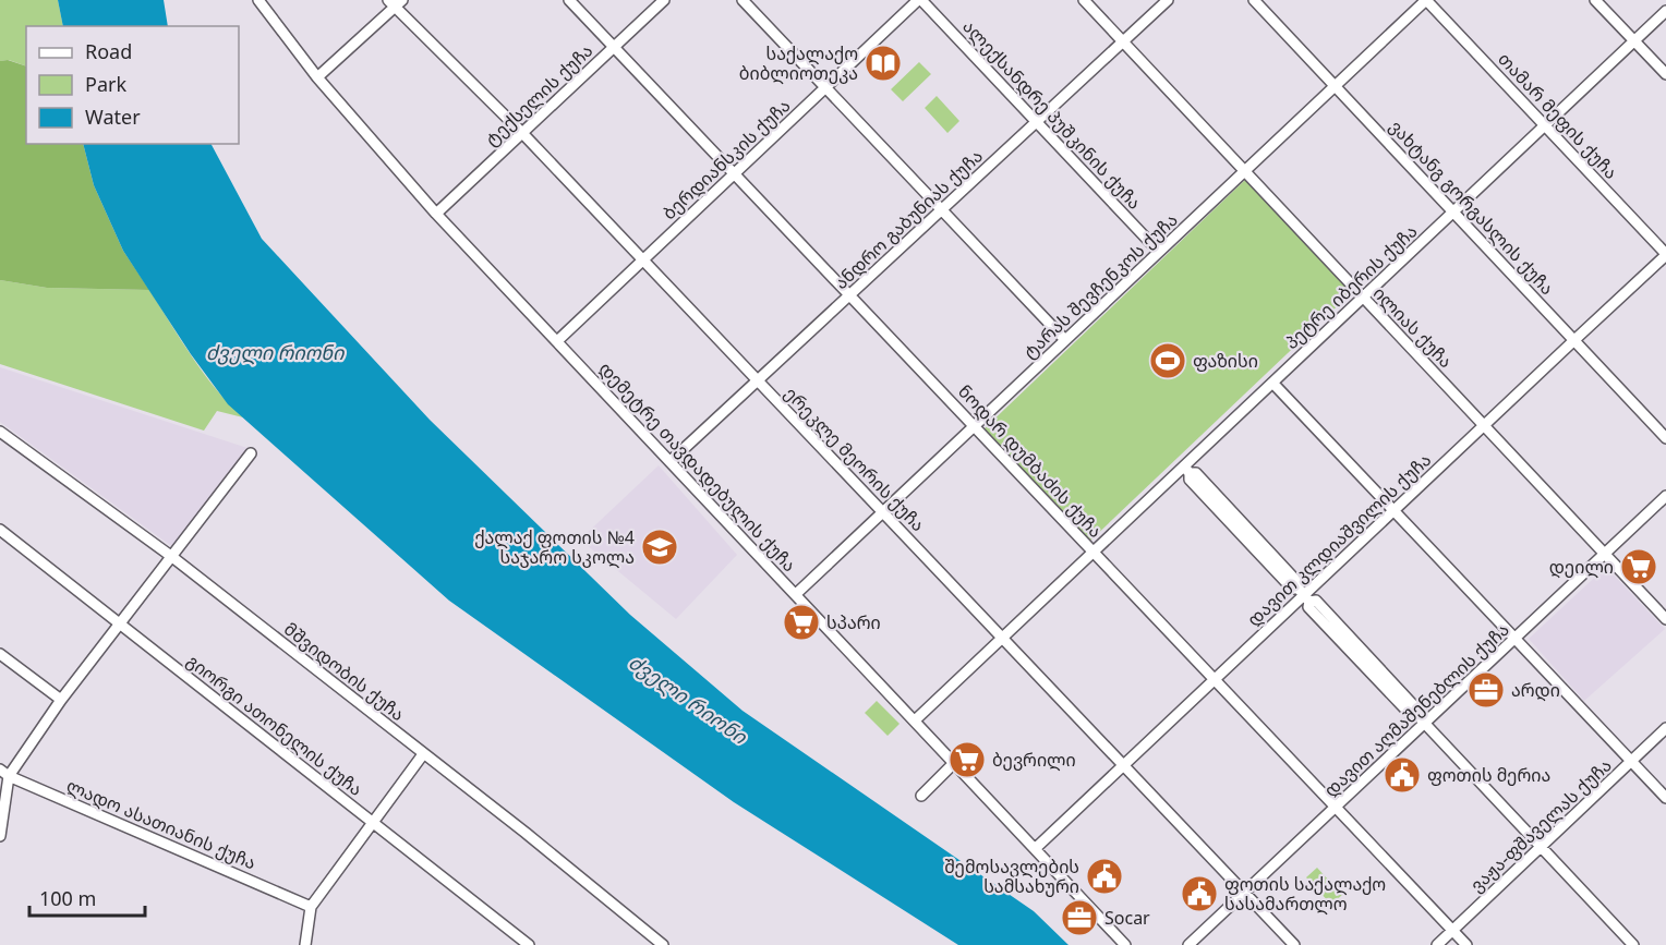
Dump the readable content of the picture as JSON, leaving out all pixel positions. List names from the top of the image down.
{
  "streets": {
    "street": [
      "ტექსელის ქუჩა",
      "ალექსანდრე პუშკინის ქუჩა",
      "თამარ მეფის ქუჩა",
      "ბერდიანსკის ქუჩა",
      "ვახტანგ გორგასლის ქუჩა",
      "ანდრო გაბუნიას ქუჩა",
      "ტარას შევჩენკოს ქუჩა",
      "პეტრე იბერის ქუჩა",
      "ილიას ქუჩა",
      "ერეკლე მეორის ქუჩა",
      "ნოდარ დუმბაძის ქუჩა",
      "დემეტრე თავდადებულის ქუჩა",
      "დავით კლდიაშვილის ქუჩა",
      "მშვიდობის ქუჩა",
      "დავით აღმაშენებლის ქუჩა",
      "გიორგი ათონელის ქუჩა",
      "ლადო ასათიანის ქუჩა",
      "ვაჟა-ფშაველას ქუჩა"
    ]
  },
  "crossings": [
    ["ტექსელის ქუჩა", "ერეკლე მეორის ქუჩა"],
    ["ტექსელის ქუჩა", "ნოდარ დუმბაძის ქუჩა"],
    ["ტექსელის ქუჩა", "დემეტრე თავდადებულის ქუჩა"],
    ["ალექსანდრე პუშკინის ქუჩა", "ბერდიანსკის ქუჩა"],
    ["ალექსანდრე პუშკინის ქუჩა", "ანდრო გაბუნიას ქუჩა"],
    ["ალექსანდრე პუშკინის ქუჩა", "ტარას შევჩენკოს ქუჩა"],
    ["თამარ მეფის ქუჩა", "ტარას შევჩენკოს ქუჩა"],
    ["თამარ მეფის ქუჩა", "პეტრე იბერის ქუჩა"],
    ["თამარ მეფის ქუჩა", "დავით კლდიაშვილის ქუჩა"],
    ["ბერდიანსკის ქუჩა", "ერეკლე მეორის ქუჩა"],
    ["ბერდიანსკის ქუჩა", "ნოდარ დუმბაძის ქუჩა"],
    ["ბერდიანსკის ქუჩა", "დემეტრე თავდადებულის ქუჩა"],
    ["ვახტანგ გორგასლის ქუჩა", "ტარას შევჩენკოს ქუჩა"],
    ["ვახტანგ გორგასლის ქუჩა", "პეტრე იბერის ქუჩა"],
    ["ვახტანგ გორგასლის ქუჩა", "დავით კლდიაშვილის ქუჩა"],
    ["ანდრო გაბუნიას ქუჩა", "ილიას ქუჩა"],
    ["ანდრო გაბუნიას ქუჩა", "ერეკლე მეორის ქუჩა"],
    ["ანდრო გაბუნიას ქუჩა", "ნოდარ დუმბაძის ქუჩა"],
    ["ანდრო გაბუნიას ქუჩა", "დემეტრე თავდადებულის ქუჩა"],
    ["ტარას შევჩენკოს ქუჩა", "ილიას ქუჩა"],
    ["ტარას შევჩენკოს ქუჩა", "ერეკლე მეორის ქუჩა"],
    ["ტარას შევჩენკოს ქუჩა", "ნოდარ დუმბაძის ქუჩა"],
    ["ტარას შევჩენკოს ქუჩა", "დემეტრე თავდადებულის ქუჩა"],
    ["პეტრე იბერის ქუჩა", "ილიას ქუჩა"],
    ["პეტრე იბერის ქუჩა", "ერეკლე მეორის ქუჩა"],
    ["პეტრე იბერის ქუჩა", "ნოდარ დუმბაძის ქუჩა"],
    ["პეტრე იბერის ქუჩა", "დემეტრე თავდადებულის ქუჩა"],
    ["ილიას ქუჩა", "დავით კლდიაშვილის ქუჩა"],
    ["ილიას ქუჩა", "დავით აღმაშენებლის ქუჩა"],
    ["ერეკლე მეორის ქუჩა", "დავით კლდიაშვილის ქუჩა"],
    ["ერეკლე მეორის ქუჩა", "დავით აღმაშენებლის ქუჩა"],
    ["ნოდარ დუმბაძის ქუჩა", "დავით კლდიაშვილის ქუჩა"],
    ["ნოდარ დუმბაძის ქუჩა", "დავით აღმაშენებლის ქუჩა"],
    ["ნოდარ დუმბაძის ქუჩა", "ვაჟა-ფშაველას ქუჩა"],
    ["დემეტრე თავდადებულის ქუჩა", "დავით კლდიაშვილის ქუჩა"]
  ],
  "water": ["ძველი რიონი"],
  "places": {
    "library": ["საქალაქო ბიბლიოთეკა"],
    "sports": ["ფაზისი"],
    "school or university": ["ქალაქ ფოთის №4 საჯარო სკოლა"],
    "supermarket": ["დეილი", "სპარი", "ბევრილი"],
    "office": ["არდი", "Socar"],
    "public building": ["ფოთის მერია", "შემოსავლების სამსახური", "ფოთის საქალაქო სასამართლო"]
  },
  "legend": ["Road", "Park", "Water"],
  "scale_bar": "100 m"
}
